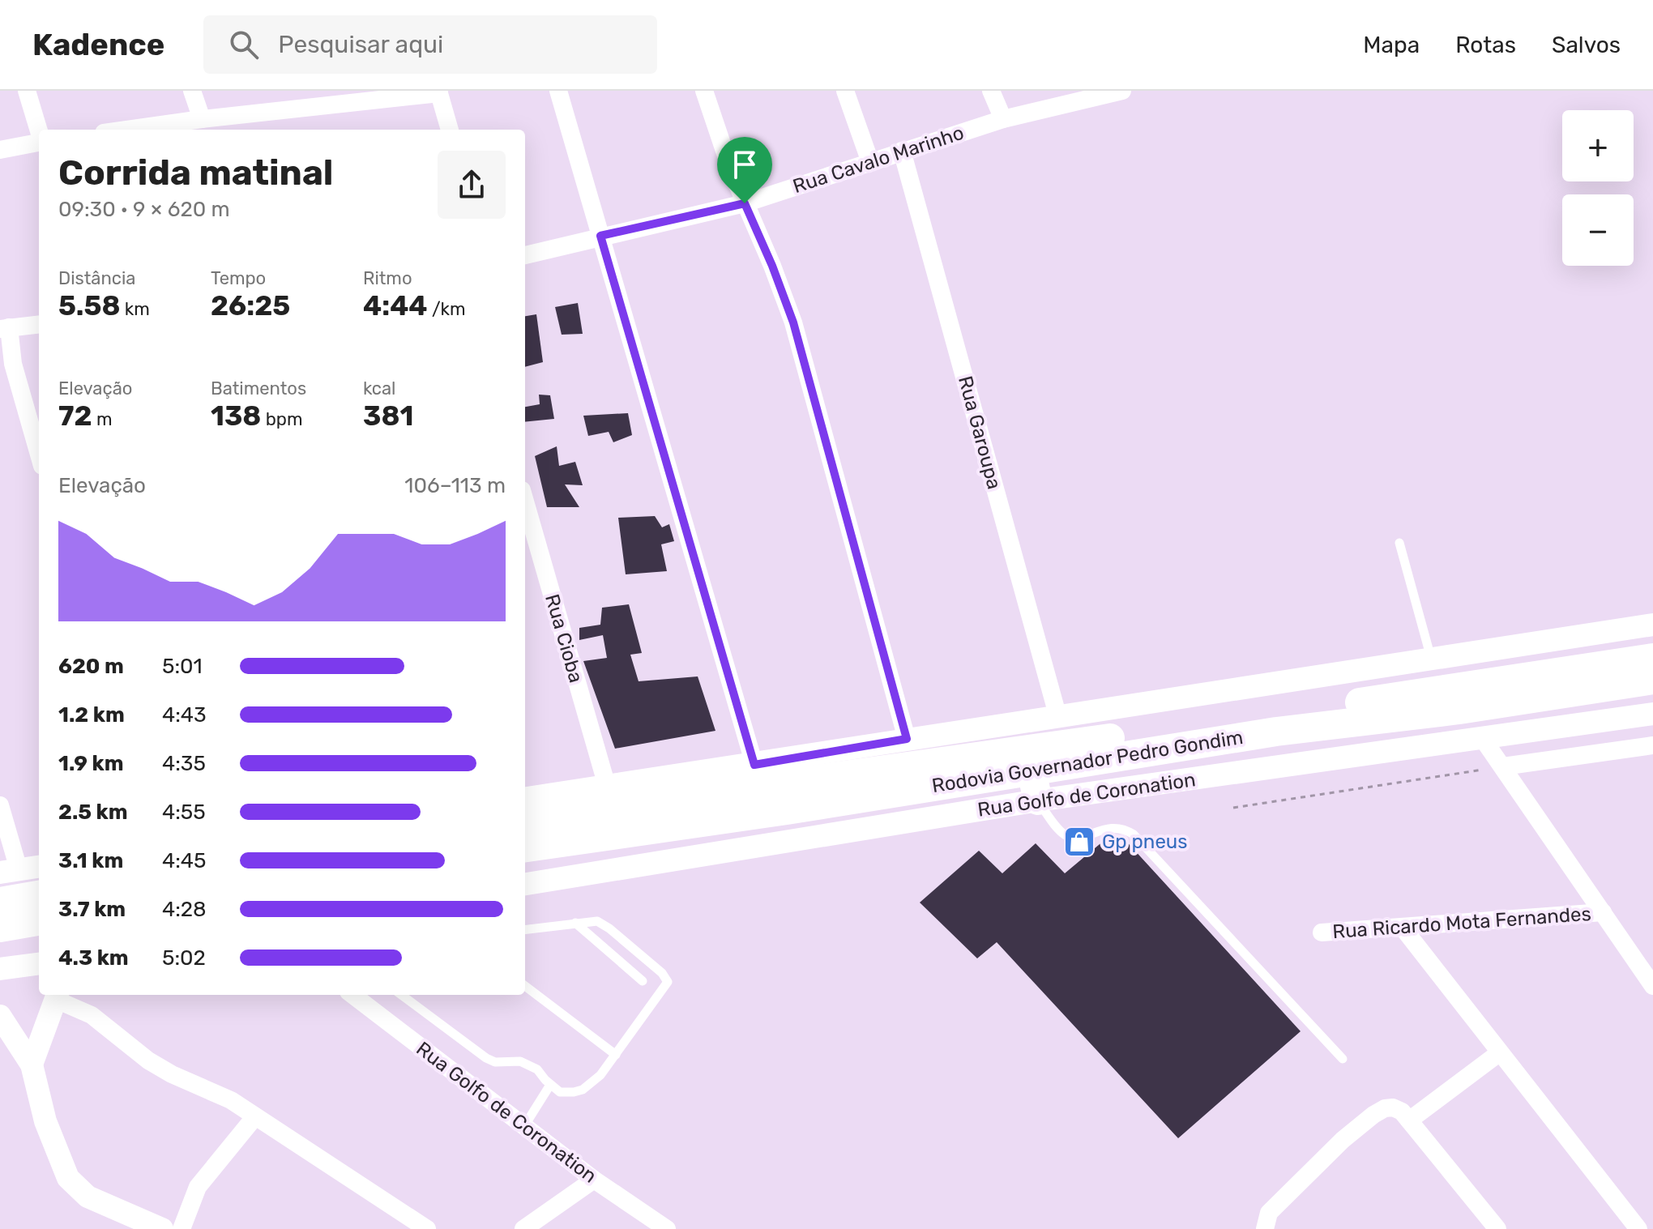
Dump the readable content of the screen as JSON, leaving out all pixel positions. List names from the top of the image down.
{
  "streets": {
    "highway": ["Rodovia Governador Pedro Gondim"],
    "street": [
      "Rua Cavalo Marinho",
      "Rua Garoupa",
      "Rua Cioba",
      "Rua Golfo de Coronation",
      "Rua Ricardo Mota Fernandes"
    ]
  },
  "crossings": [
    ["Rua Cavalo Marinho", "Rua Garoupa"]
  ],
  "places": {
    "shop": ["Gp pneus"]
  },
  "page": {
    "header": "Kadence",
    "search": "Pesquisar aqui",
    "nav": ["Mapa", "Rotas", "Salvos"],
    "map_buttons": ["+", "−"],
    "heading": ["Corrida matinal", "09:30 · 9 × 620 m"],
    "stats": [
      ["Distância", "5.58 km"],
      ["Tempo", "26:25"],
      ["Ritmo", "4:44 /km"],
      ["Elevação", "72 m"],
      ["Batimentos", "138 bpm"],
      ["kcal", "381"]
    ],
    "chart": ["Elevação", "106–113 m"],
    "list": [
      {
        "name": "620 m",
        "note": "5:01"
      },
      {
        "name": "1.2 km",
        "note": "4:43"
      },
      {
        "name": "1.9 km",
        "note": "4:35"
      },
      {
        "name": "2.5 km",
        "note": "4:55"
      },
      {
        "name": "3.1 km",
        "note": "4:45"
      },
      {
        "name": "3.7 km",
        "note": "4:28"
      },
      {
        "name": "4.3 km",
        "note": "5:02"
      }
    ]
  }
}
